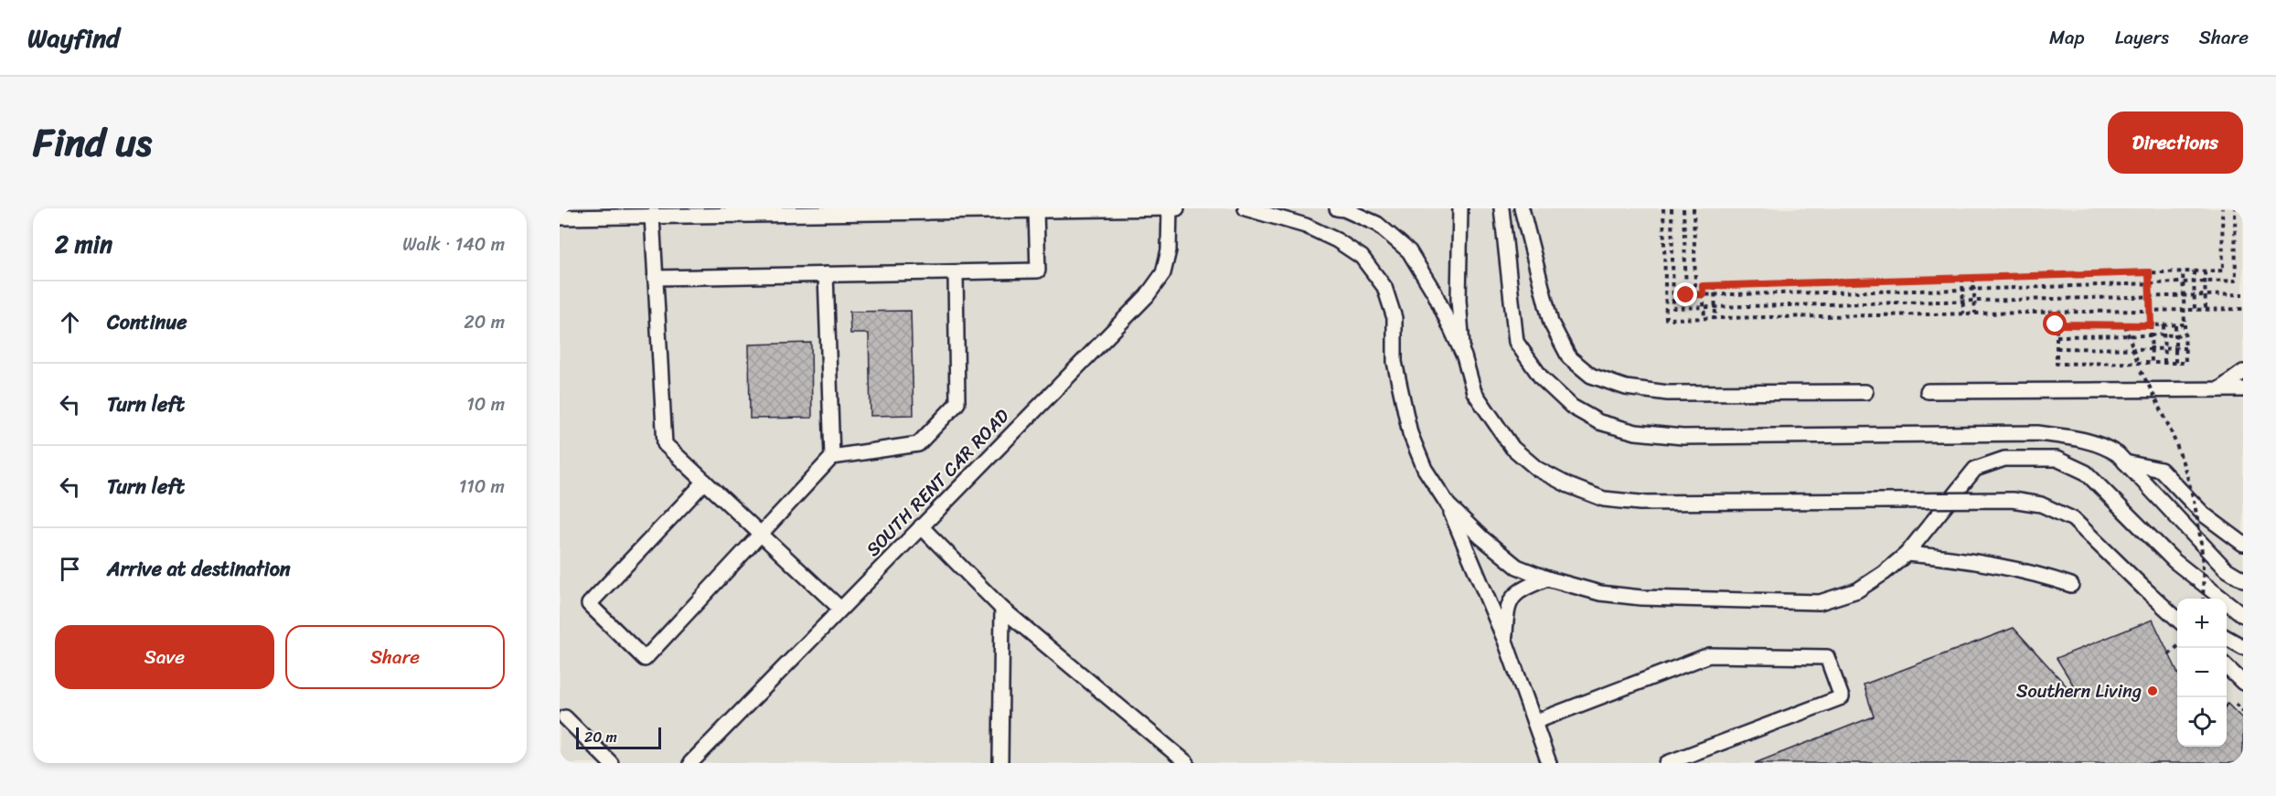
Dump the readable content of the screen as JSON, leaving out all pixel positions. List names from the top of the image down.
{
  "streets": {
    "lane": ["SOUTH RENT CAR ROAD"]
  },
  "places": ["Southern Living"],
  "scale_bar": "20 m",
  "page": {
    "header": "Wayfind",
    "nav": ["Map", "Layers", "Share"],
    "title": "Find us",
    "buttons": [
      "Directions",
      ["Save", "Share"]
    ],
    "heading": ["2 min", "Walk · 140 m"],
    "list": [
      ["Continue", "20 m"],
      ["Turn left", "10 m"],
      ["Turn left", "110 m"],
      "Arrive at destination"
    ],
    "map_buttons": ["+", "−"],
    "scale": "20 m"
  }
}
